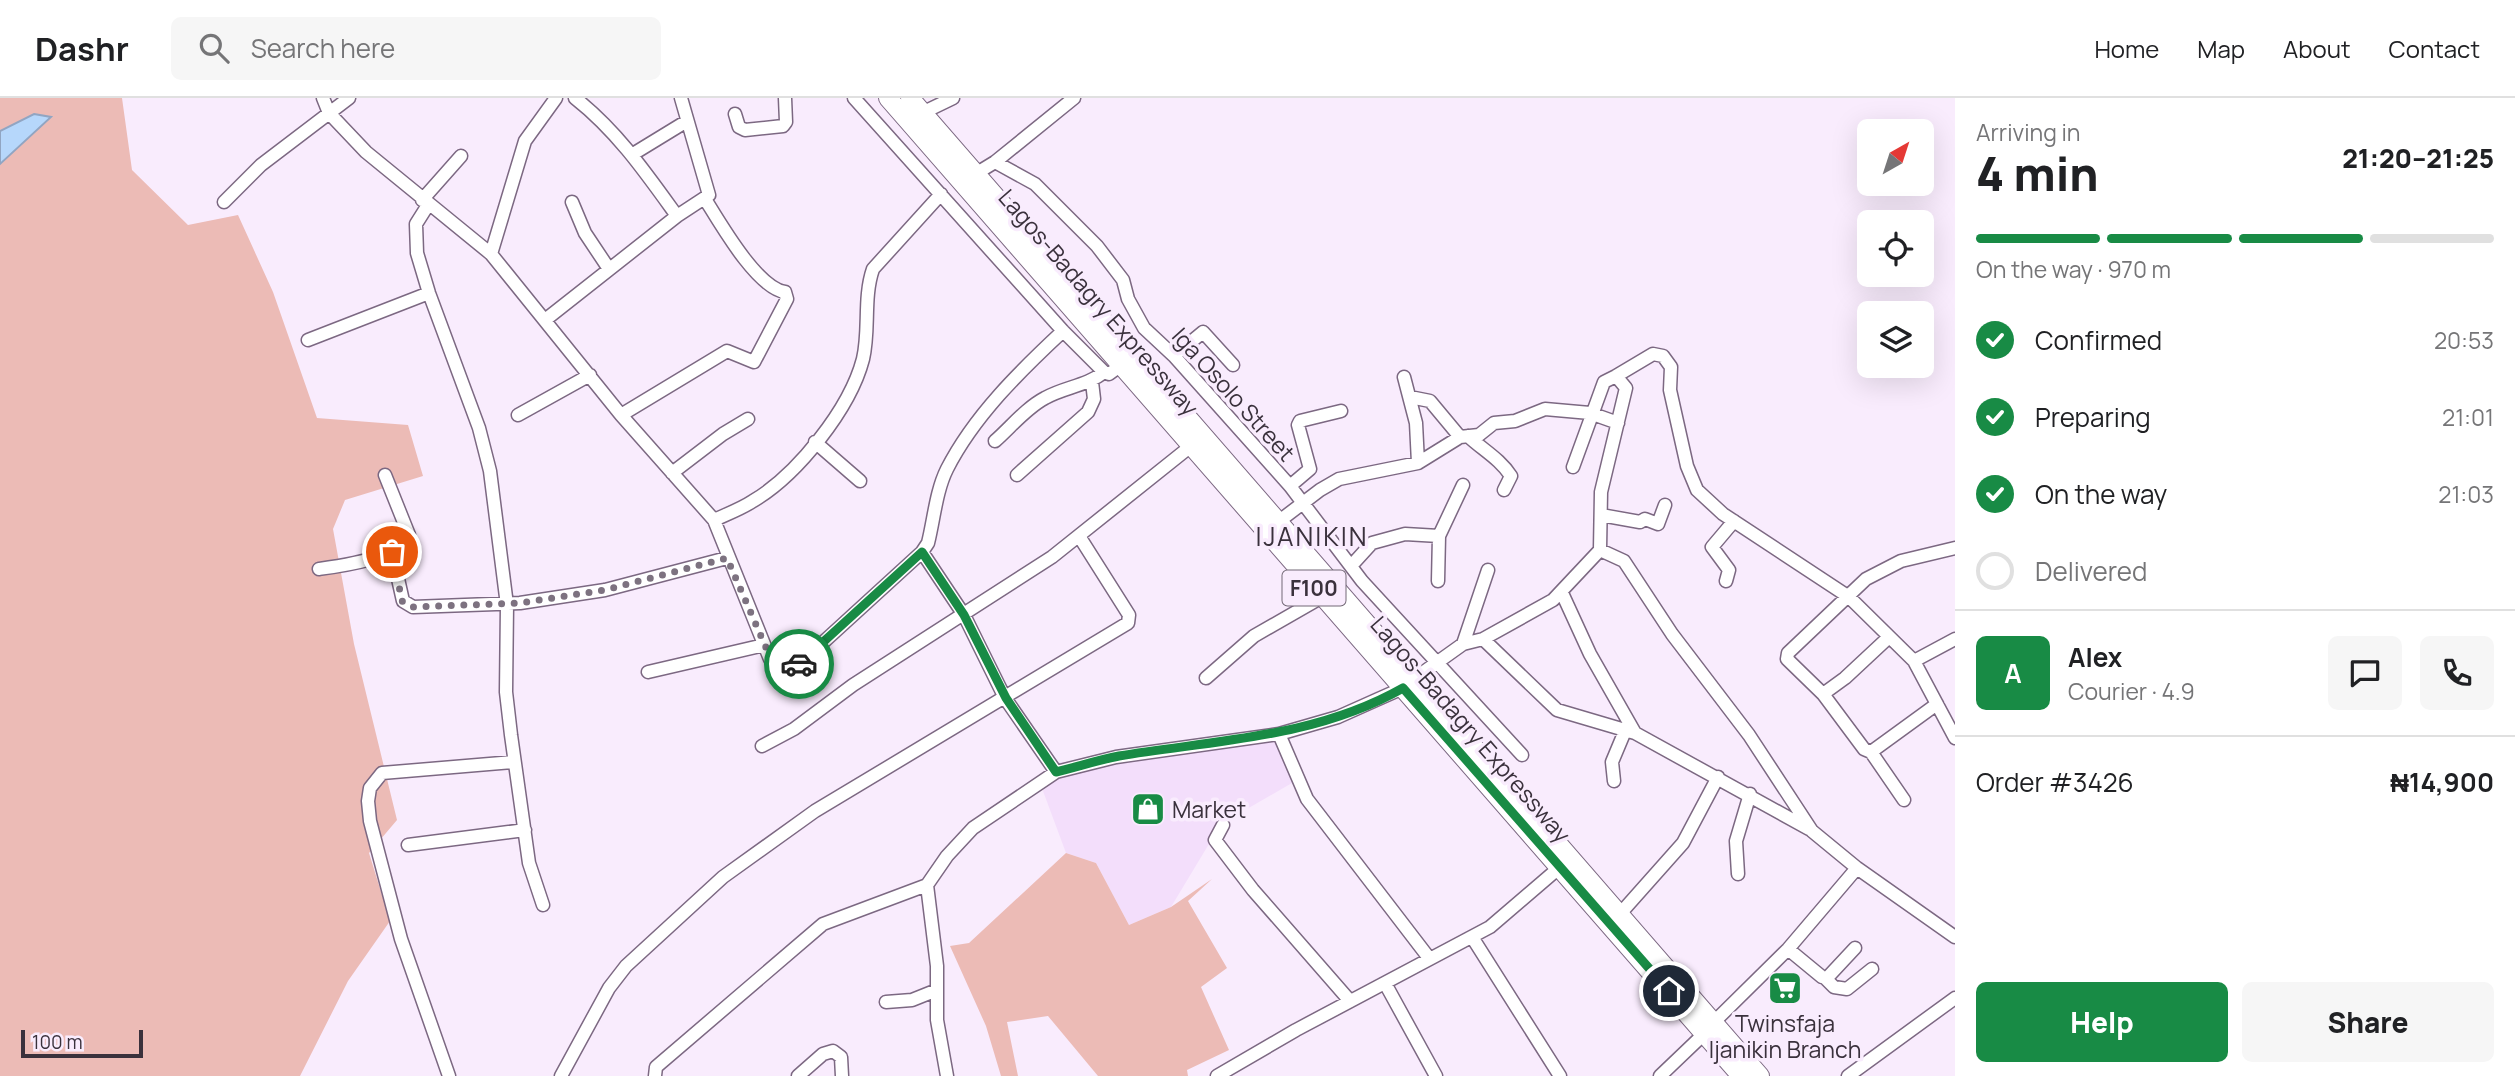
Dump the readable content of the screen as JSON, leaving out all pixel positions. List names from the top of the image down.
{
  "streets": {
    "highway": ["Lagos-Badagry Expressway", "F100"],
    "street": ["Iga Osolo Street"]
  },
  "districts": ["IJANIKIN"],
  "places": {
    "shop": ["Market"],
    "supermarket": ["Twinsfaja Ijanikin Branch"]
  },
  "scale_bar": "100 m",
  "north": "top right",
  "page": {
    "header": "Dashr",
    "search": "Search here",
    "nav": [
      "Home",
      "Map",
      "About",
      "Contact"
    ],
    "heading": ["4 min", "Arriving in", "21:20–21:25"],
    "panel": [
      "Alex",
      "Courier · 4.9",
      "Order #3426",
      "₦14,900"
    ],
    "bar": "On the way · 970 m",
    "list": [
      ["Confirmed", "20:53"],
      ["Preparing", "21:01"],
      ["On the way", "21:03"],
      "Delivered"
    ],
    "round": "A",
    "buttons": ["Help", "Share"],
    "scale": "100 m"
  }
}
